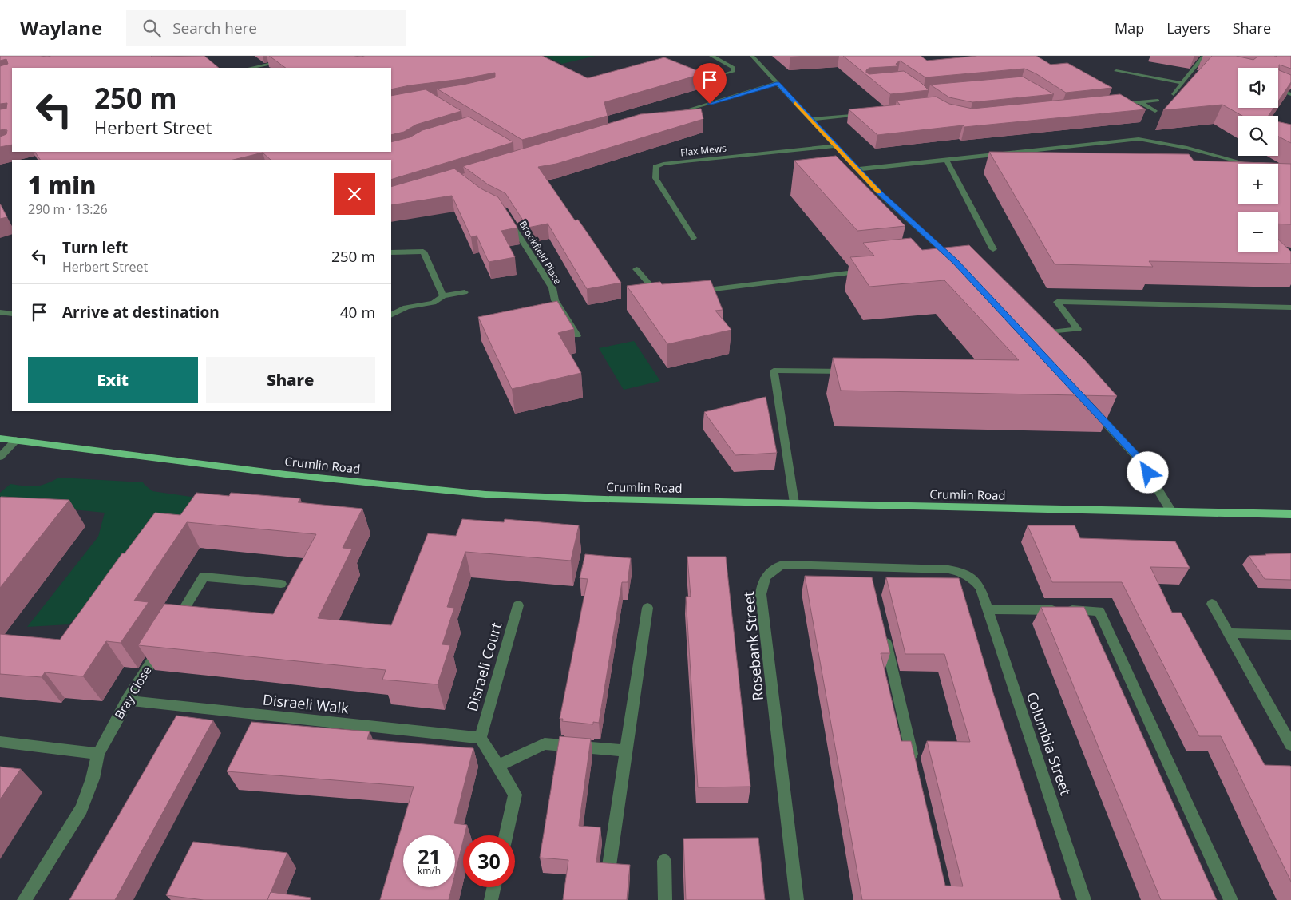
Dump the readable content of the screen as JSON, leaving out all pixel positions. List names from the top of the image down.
{
  "streets": {
    "main road": ["Crumlin Road"],
    "street": [
      "Flax Mews",
      "Brookfield Place",
      "Rosebank Street",
      "Disraeli Court",
      "Bray Close",
      "Disraeli Walk",
      "Columbia Street"
    ]
  },
  "crossings": [
    ["Rosebank Street", "Columbia Street"],
    ["Disraeli Court", "Disraeli Walk"],
    ["Bray Close", "Disraeli Walk"]
  ],
  "page": {
    "header": "Waylane",
    "search": "Search here",
    "nav": ["Map", "Layers", "Share"],
    "map_buttons": ["+", "−"],
    "turn": ["250 m", "Herbert Street"],
    "heading": ["1 min", "290 m · 13:26"],
    "list": [
      {
        "name": "Turn left",
        "note": "Herbert Street",
        "value": "250 m"
      },
      {
        "name": "Arrive at destination",
        "value": "40 m"
      }
    ],
    "buttons": ["Exit", "Share"],
    "speed": "21 km/h",
    "limit": "30"
  }
}
